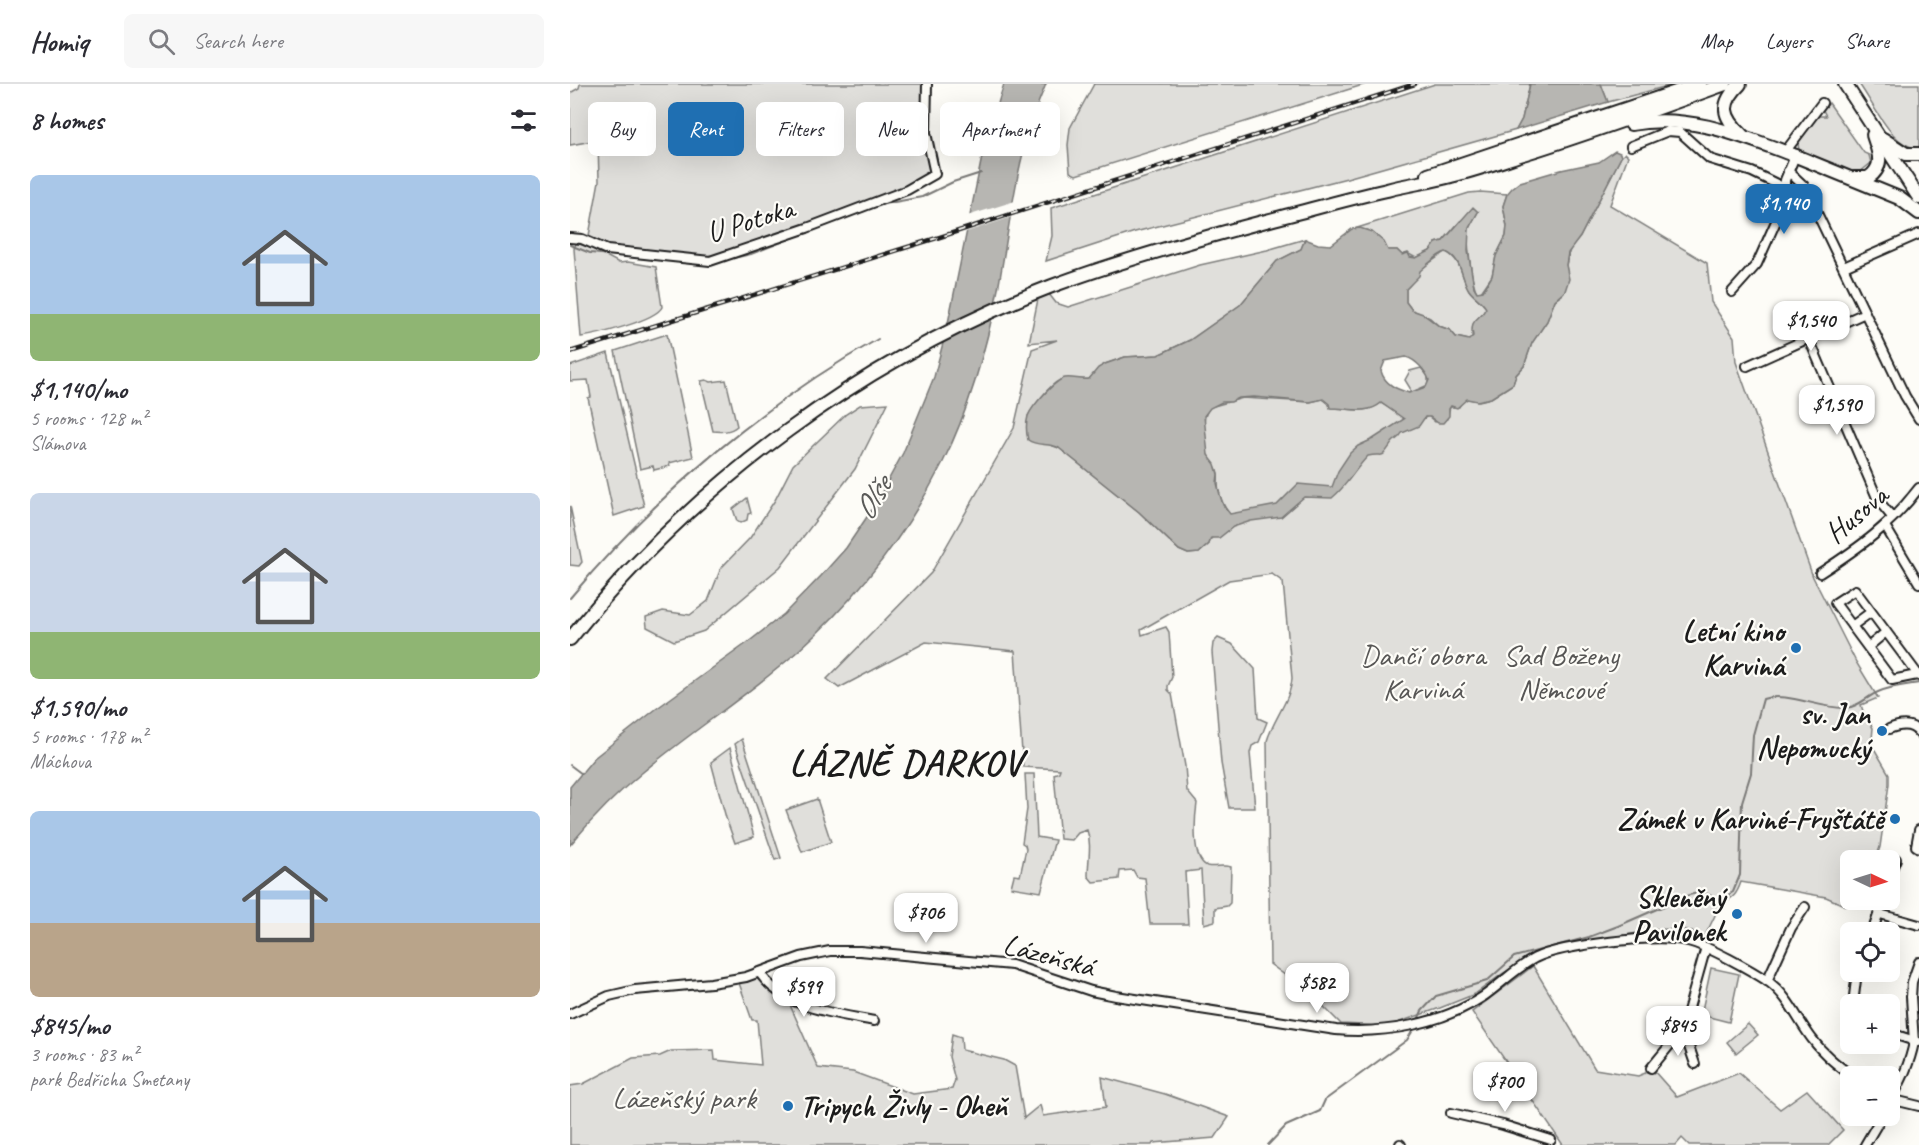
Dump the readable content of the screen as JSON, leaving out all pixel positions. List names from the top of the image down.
{
  "streets": {
    "street": ["U Potoka", "Husova", "Lázeňská"]
  },
  "districts": ["LÁZNĚ DARKOV"],
  "water": ["Olše"],
  "parks": ["Dančí obora Karviná", "Sad Boženy Němcové", "Lázeňský park"],
  "places": [
    "Letní kino Karviná",
    "sv. Jan Nepomucký",
    "Zámek v Karviné-Fryštátě",
    "Skleněný Pavilonek",
    "Tripych Živly - Oheň"
  ],
  "north": "right",
  "page": {
    "header": "Homiq",
    "search": "Search here",
    "nav": ["Map", "Layers", "Share"],
    "heading": "8 homes",
    "chip": [
      "Buy",
      "Rent",
      "Filters",
      "New",
      "Apartment"
    ],
    "list": [
      {
        "name": "$1,140/mo",
        "note": "5 rooms · 128 m² · Slámova"
      },
      {
        "name": "$1,590/mo",
        "note": "5 rooms · 178 m² · Máchova"
      },
      {
        "name": "$845/mo",
        "note": "3 rooms · 83 m² · park Bedřicha Smetany"
      }
    ],
    "price": [
      "$1,140",
      "$1,540",
      "$1,590",
      "$706",
      "$582",
      "$599",
      "$845",
      "$700"
    ],
    "map_buttons": ["+", "−"]
  }
}
